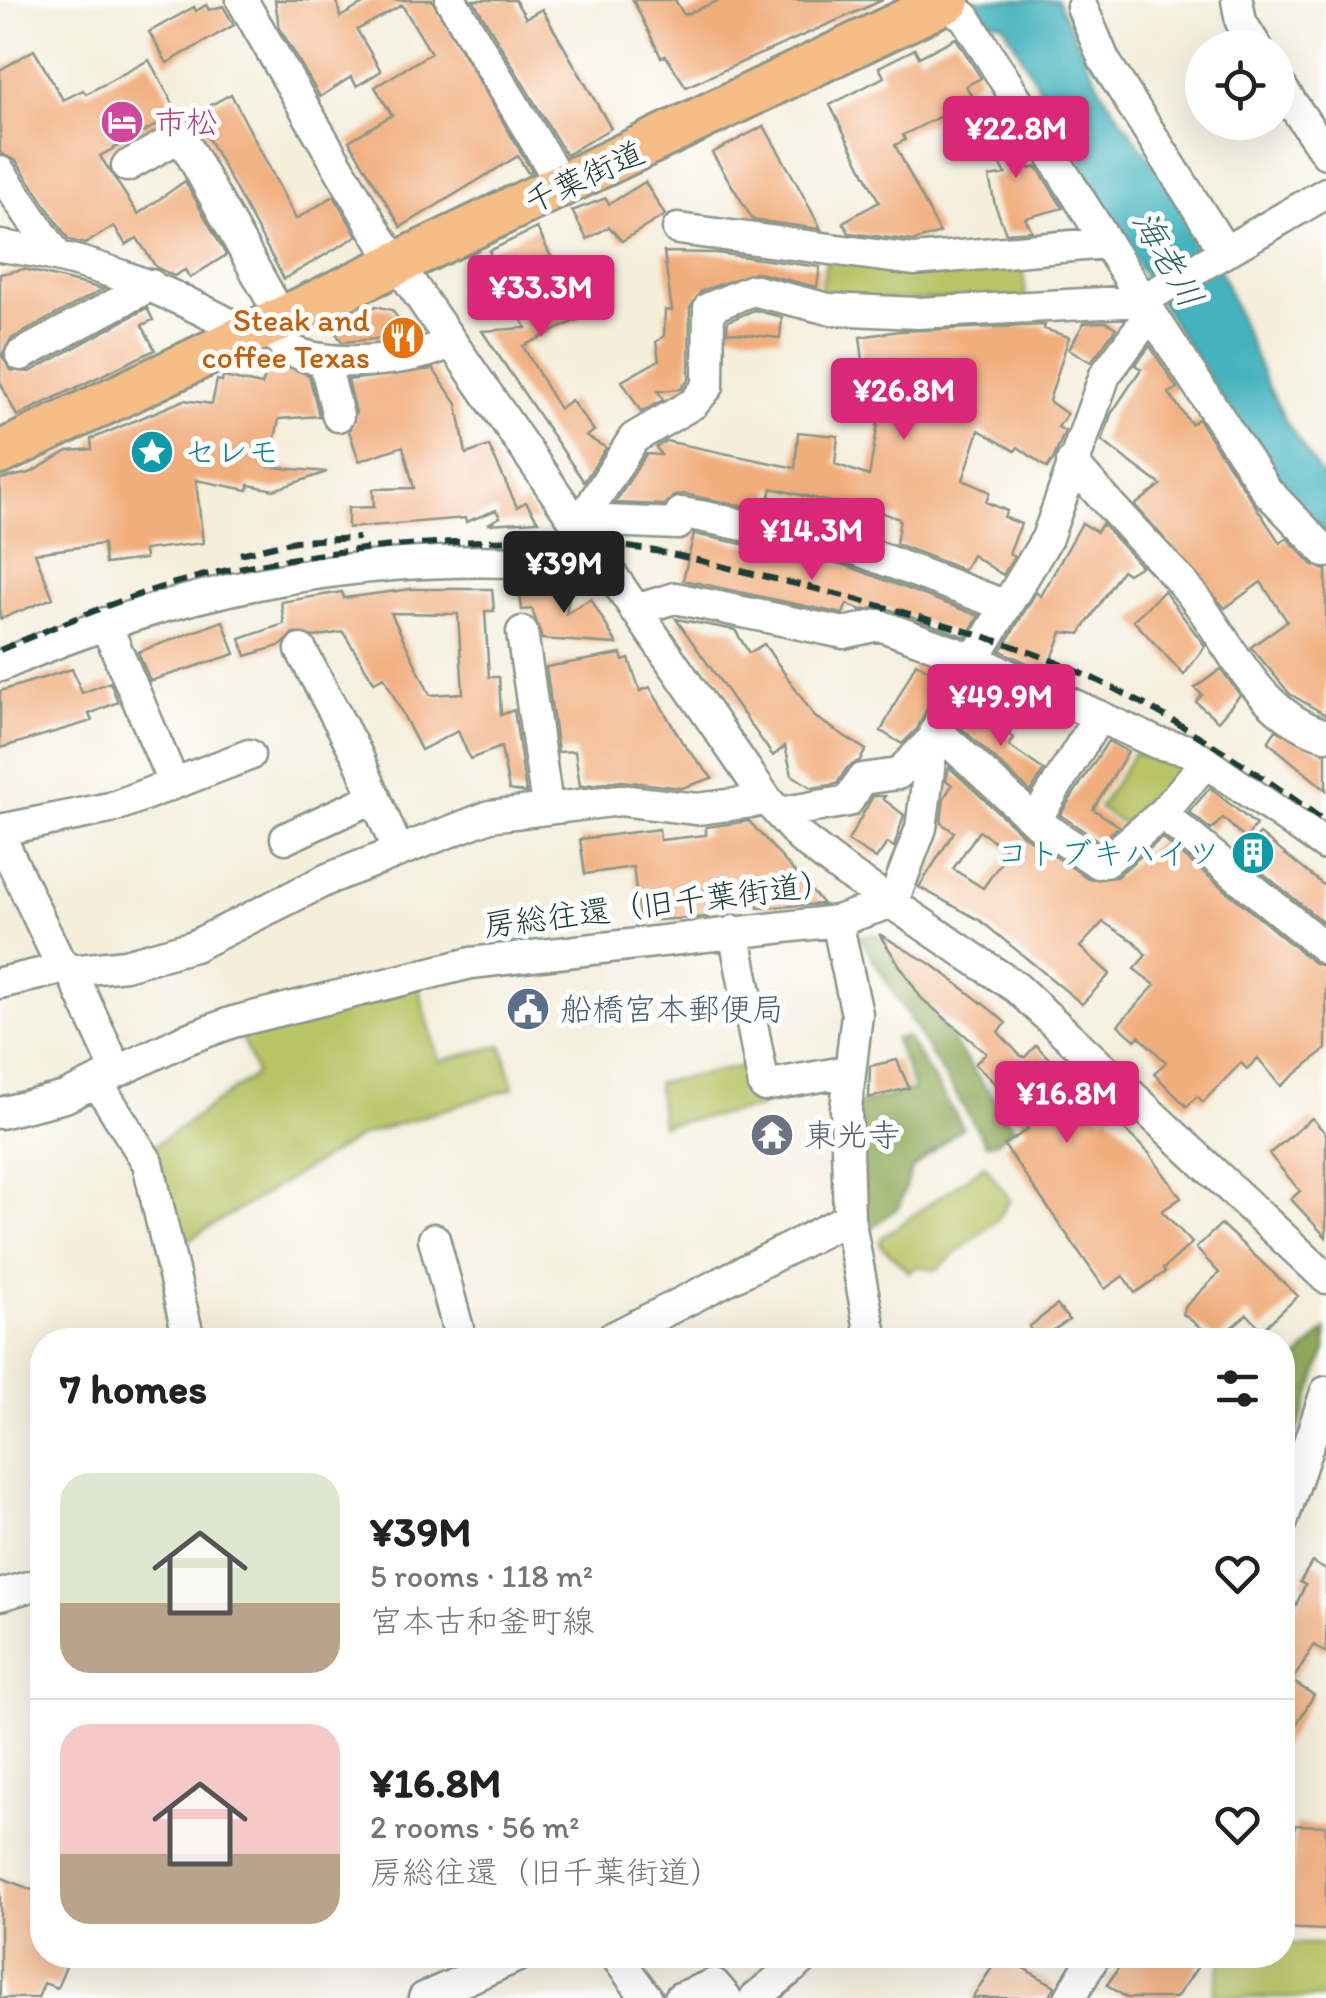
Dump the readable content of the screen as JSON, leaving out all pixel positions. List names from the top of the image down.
{
  "streets": {
    "highway": ["千葉街道"],
    "street": ["房総往還（旧千葉街道）"]
  },
  "water": ["海老川"],
  "places": {
    "hotel": ["市松"],
    "restaurant": ["Steak and coffee Texas"],
    "place": ["セレモ"],
    "building": ["コトブキハイツ"],
    "public building": ["船橋宮本郵便局"],
    "temple": ["東光寺"]
  },
  "page": {
    "price": [
      "¥22.8M",
      "¥33.3M",
      "¥26.8M",
      "¥14.3M",
      "¥39M",
      "¥49.9M",
      "¥16.8M"
    ],
    "heading": "7 homes",
    "list": [
      {
        "name": "¥39M",
        "note": "5 rooms · 118 m² · 宮本古和釜町線"
      },
      {
        "name": "¥16.8M",
        "note": "2 rooms · 56 m² · 房総往還（旧千葉街道）"
      }
    ]
  }
}
